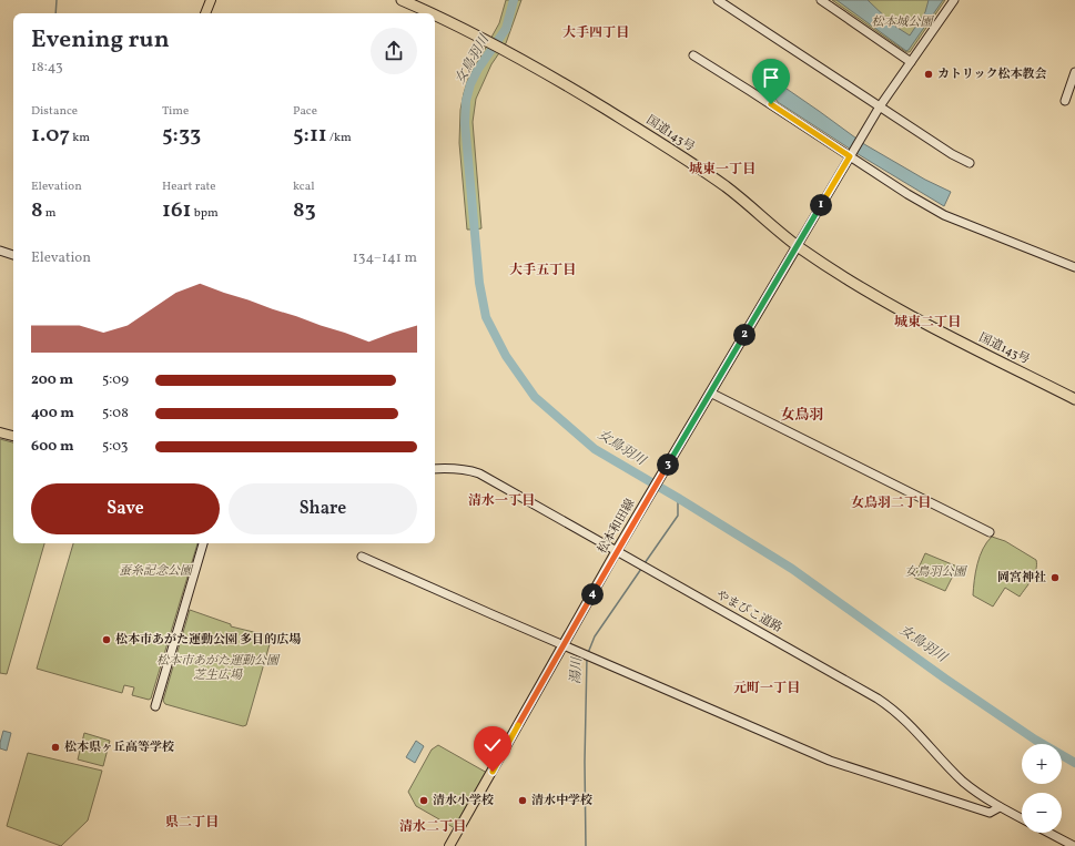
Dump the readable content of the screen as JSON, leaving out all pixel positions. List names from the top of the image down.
{
  "streets": {
    "highway": ["国道143号"],
    "main road": ["松本和田線"],
    "street": ["やまびこ道路"]
  },
  "crossings": [
    ["国道143号", "松本和田線"],
    ["松本和田線", "やまびこ道路"]
  ],
  "districts": [
    "大手四丁目",
    "城東一丁目",
    "大手五丁目",
    "城東二丁目",
    "女鳥羽",
    "清水一丁目",
    "女鳥羽二丁目",
    "元町一丁目",
    "県二丁目",
    "清水二丁目"
  ],
  "water": ["女鳥羽川", "湯川"],
  "parks": [
    "松本城公園",
    "蚕糸記念公園",
    "女鳥羽公園",
    "松本市あがた運動公園 芝生広場"
  ],
  "places": [
    "カトリック松本教会",
    "岡宮神社",
    "松本市あがた運動公園 多目的広場",
    "松本県ヶ丘高等学校",
    "清水小学校",
    "清水中学校"
  ],
  "page": {
    "heading": ["Evening run", "18:43"],
    "stats": [
      ["Distance", "1.07 km"],
      ["Time", "5:33"],
      ["Pace", "5:11 /km"],
      ["Elevation", "8 m"],
      ["Heart rate", "161 bpm"],
      ["kcal", "83"]
    ],
    "pins": [
      "1",
      "2",
      "3",
      "4"
    ],
    "chart": ["Elevation", "134–141 m"],
    "list": [
      {
        "name": "200 m",
        "note": "5:09"
      },
      {
        "name": "400 m",
        "note": "5:08"
      },
      {
        "name": "600 m",
        "note": "5:03"
      }
    ],
    "buttons": ["Save", "Share"],
    "map_buttons": ["+", "−"]
  }
}
